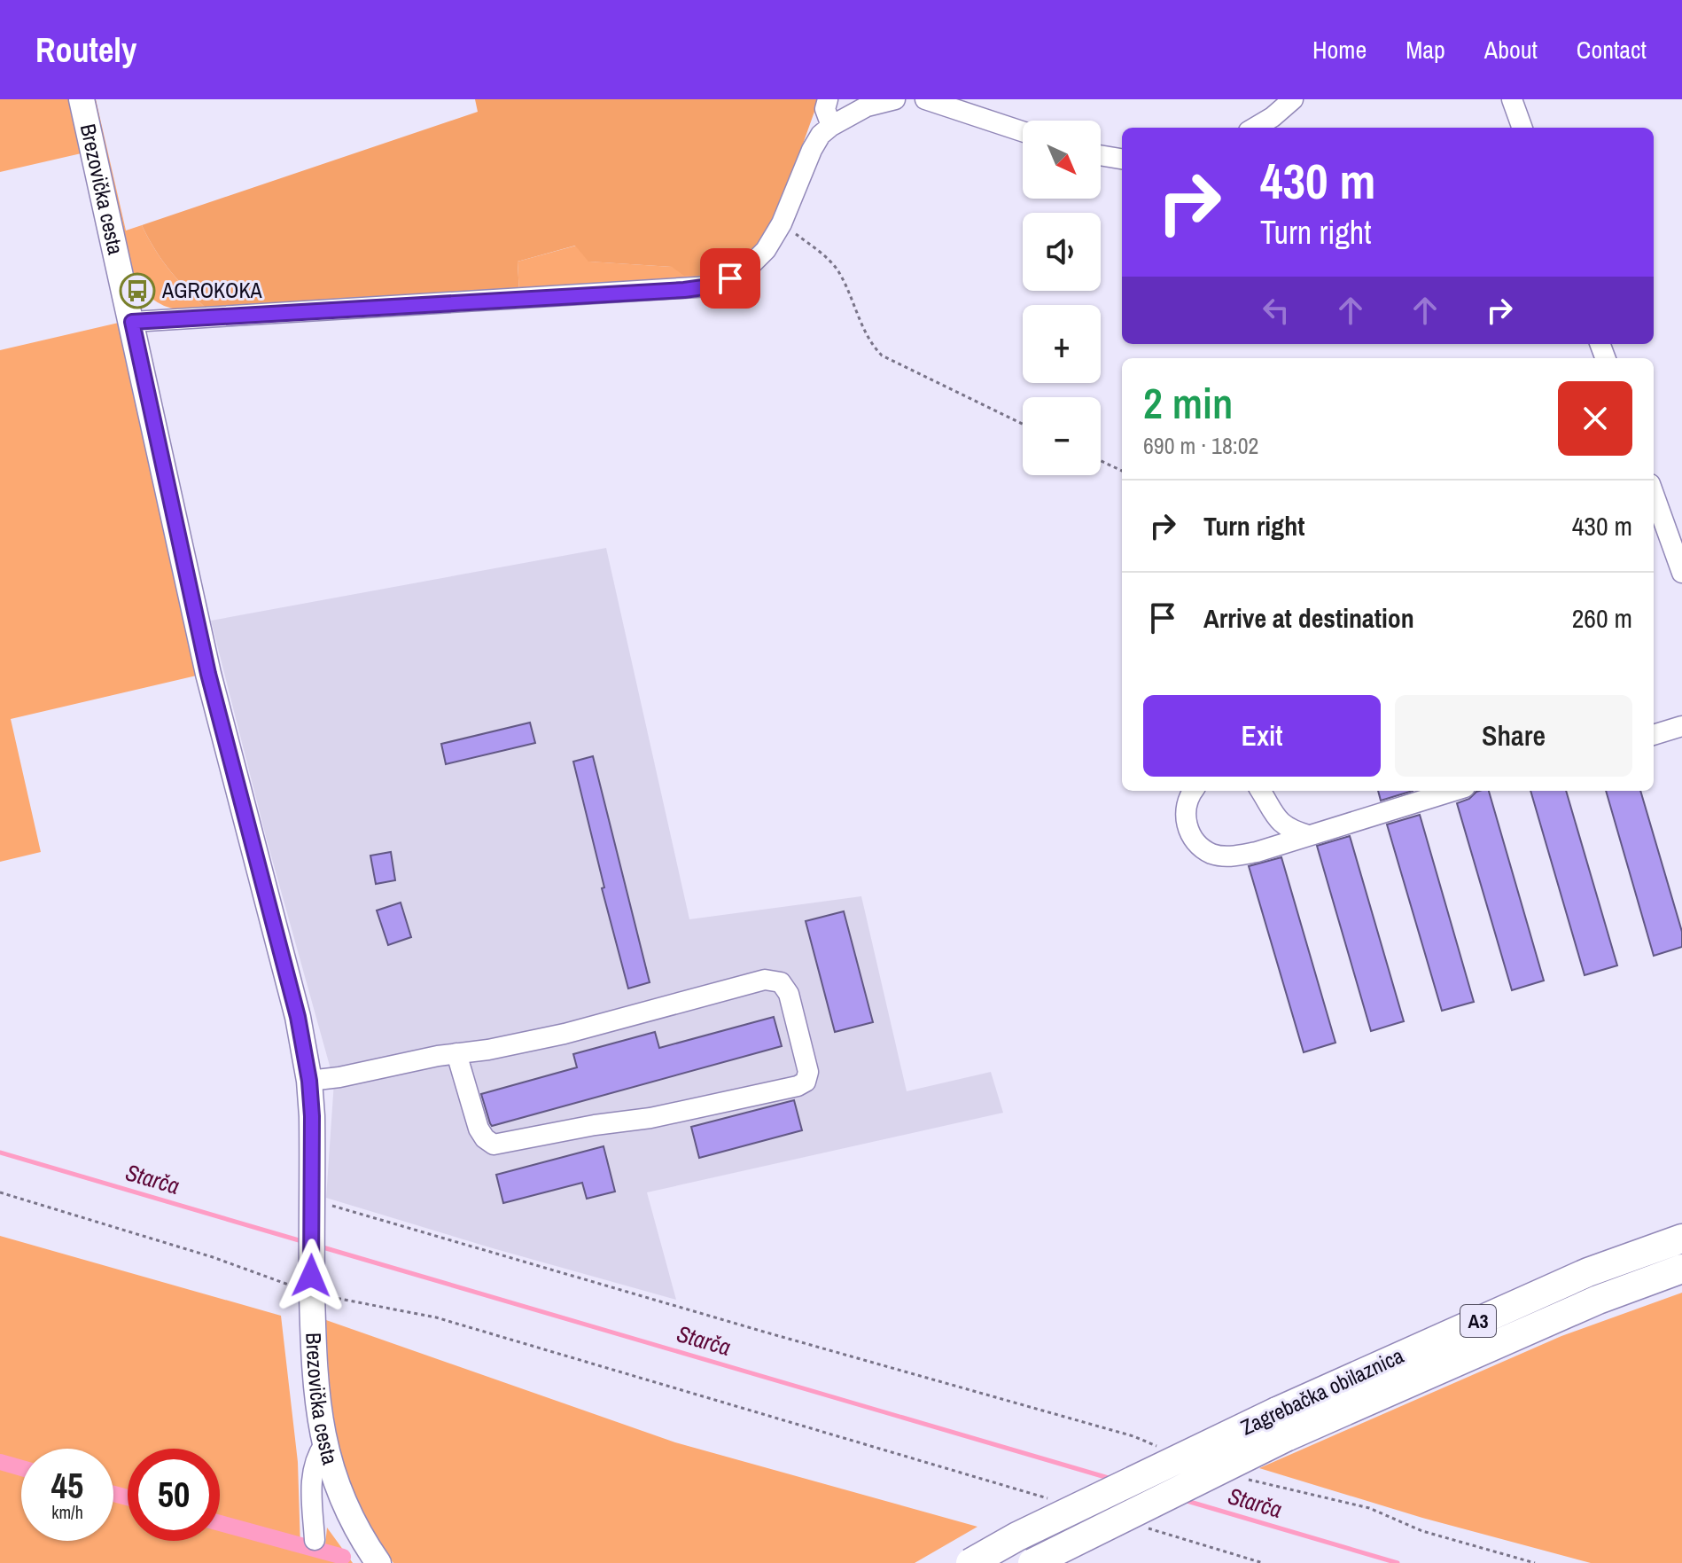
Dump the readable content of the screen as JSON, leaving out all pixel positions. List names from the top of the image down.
{
  "streets": {
    "highway": ["A3", "Zagrebačka obilaznica"],
    "main road": ["Brezovička cesta"]
  },
  "water": ["Starča"],
  "places": {
    "bus stop": ["AGROKOKA"]
  },
  "north": "bottom right",
  "page": {
    "header": "Routely",
    "nav": [
      "Home",
      "Map",
      "About",
      "Contact"
    ],
    "map_buttons": ["+", "−"],
    "turn": ["430 m", "Turn right"],
    "heading": ["2 min", "690 m · 18:02"],
    "list": [
      {
        "name": "Turn right",
        "value": "430 m"
      },
      {
        "name": "Arrive at destination",
        "value": "260 m"
      }
    ],
    "buttons": ["Exit", "Share"],
    "speed": "45 km/h",
    "limit": "50"
  }
}
